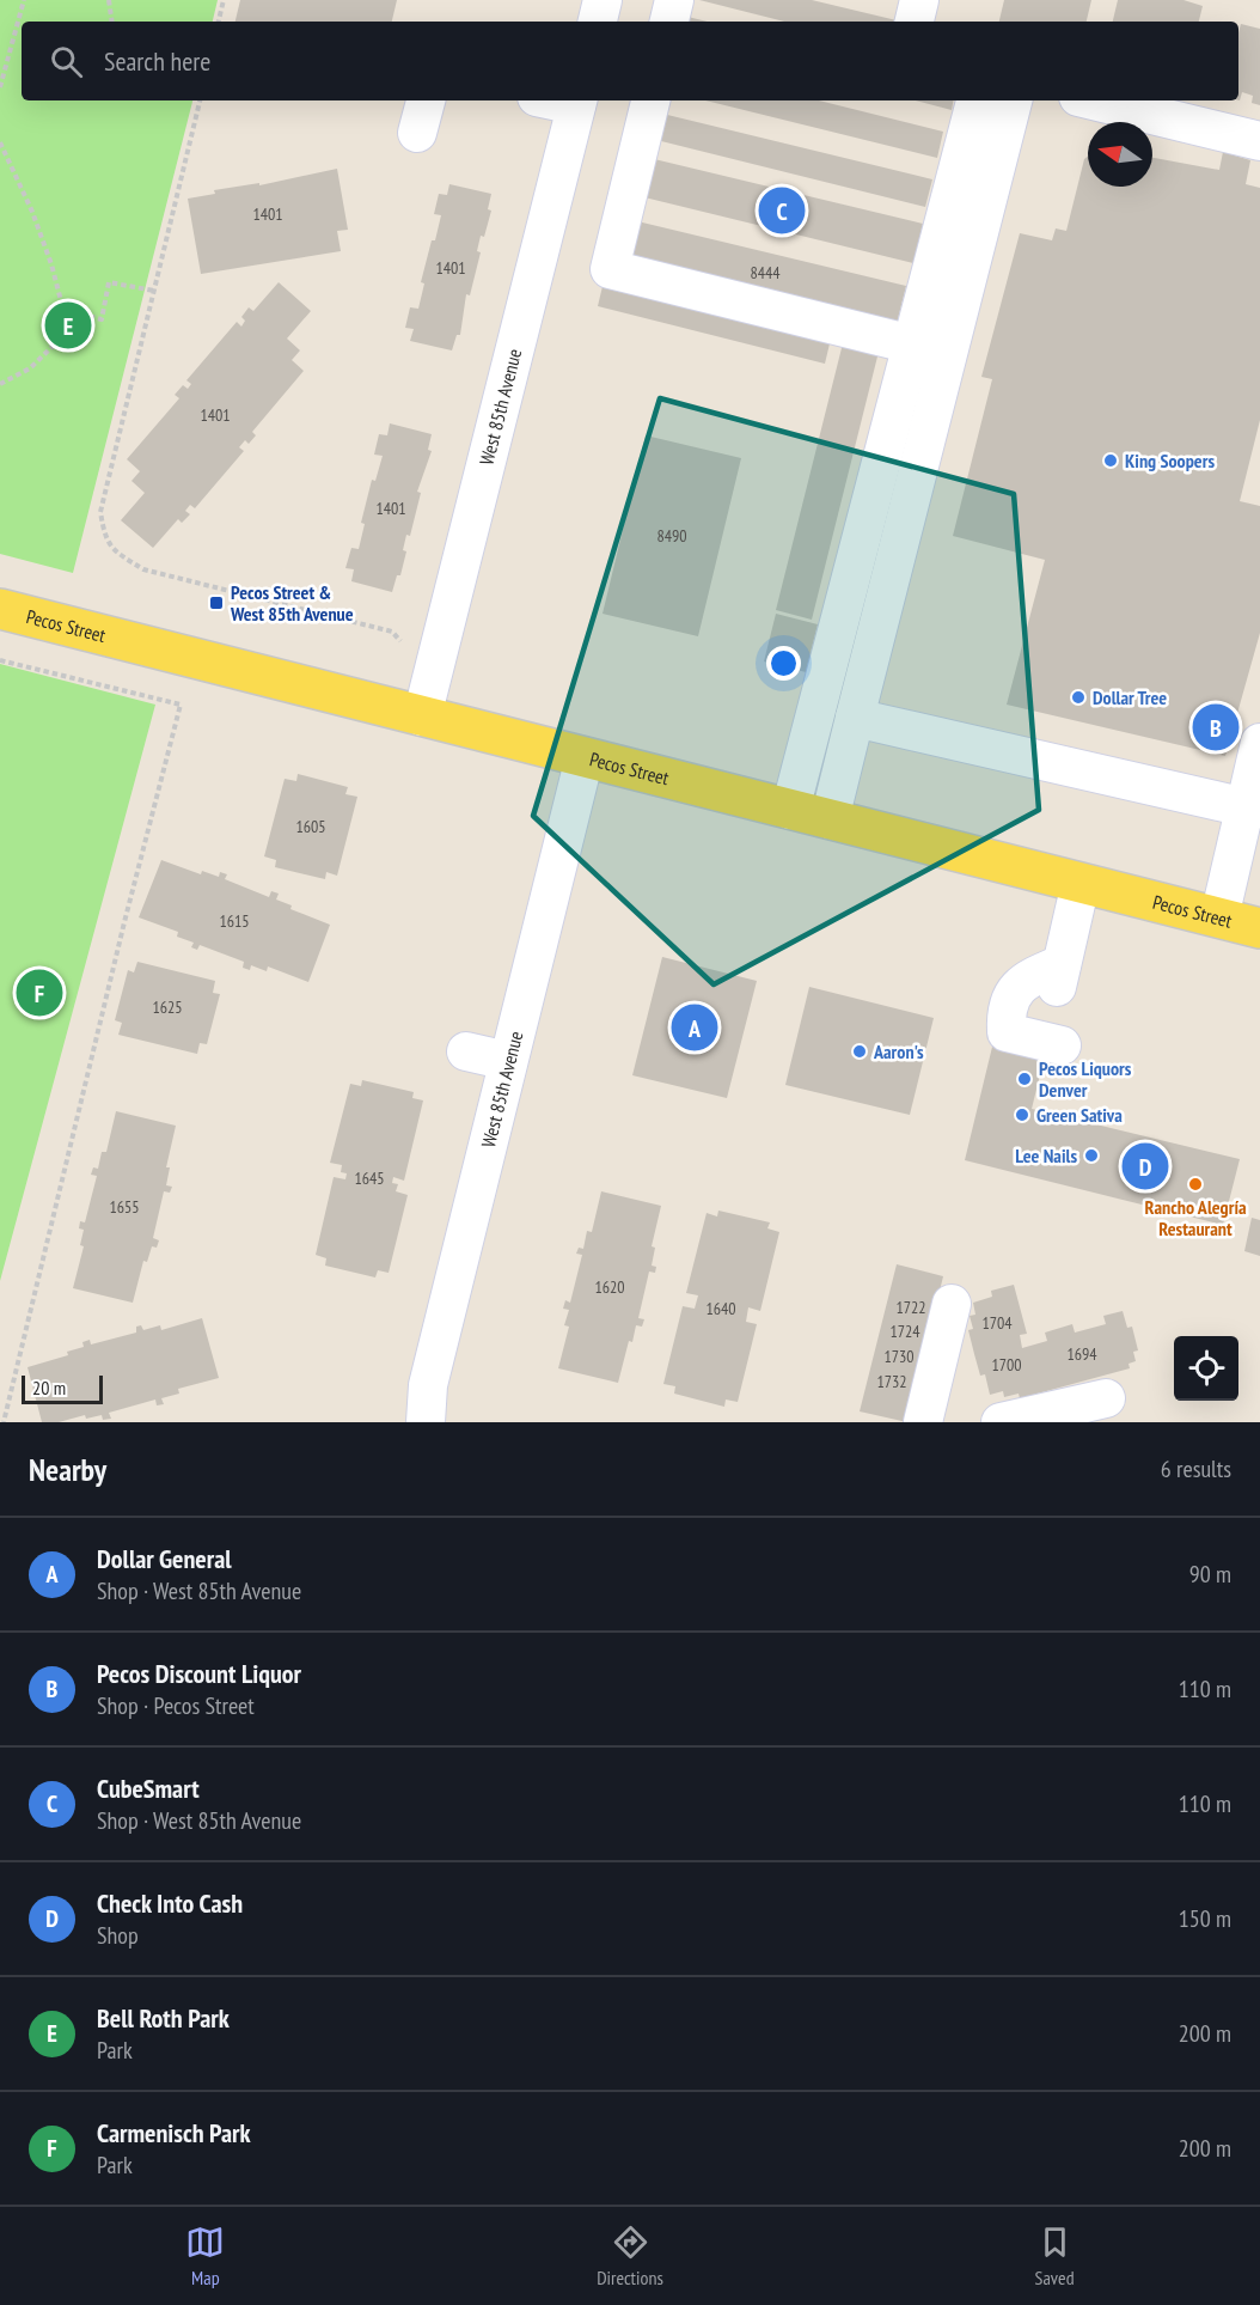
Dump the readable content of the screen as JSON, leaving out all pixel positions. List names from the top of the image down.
{
  "streets": {
    "main road": ["Pecos Street"],
    "street": ["West 85th Avenue"]
  },
  "crossings": [
    ["West 85th Avenue", "Pecos Street"]
  ],
  "places": {
    "other": [
      "King Soopers",
      "Dollar Tree",
      "Aaron's",
      "Pecos Liquors Denver",
      "Green Sativa",
      "Lee Nails",
      "Rancho Alegría Restaurant"
    ],
    "transit": ["Pecos Street & West 85th Avenue"]
  },
  "house_numbers": [
    "1401",
    "1401",
    "8444",
    "1401",
    "1401",
    "8490",
    "1605",
    "1615",
    "1625",
    "1645",
    "1655",
    "1620",
    "1722",
    "1640",
    "1704",
    "1724",
    "1694",
    "1730",
    "1700",
    "1732"
  ],
  "scale_bar": "20 m",
  "north": "left",
  "page": {
    "search": "Search here",
    "pins": [
      "C",
      "E",
      "B",
      "F",
      "A",
      "D"
    ],
    "scale": "20 m",
    "heading": ["Nearby", "6 results"],
    "list": [
      {
        "mark": "A",
        "name": "Dollar General",
        "note": "Shop · West 85th Avenue",
        "value": "90 m"
      },
      {
        "mark": "B",
        "name": "Pecos Discount Liquor",
        "note": "Shop · Pecos Street",
        "value": "110 m"
      },
      {
        "mark": "C",
        "name": "CubeSmart",
        "note": "Shop · West 85th Avenue",
        "value": "110 m"
      },
      {
        "mark": "D",
        "name": "Check Into Cash",
        "note": "Shop",
        "value": "150 m"
      },
      {
        "mark": "E",
        "name": "Bell Roth Park",
        "note": "Park",
        "value": "200 m"
      },
      {
        "mark": "F",
        "name": "Carmenisch Park",
        "note": "Park",
        "value": "200 m"
      }
    ],
    "nav": ["Map", "Directions", "Saved"]
  }
}
